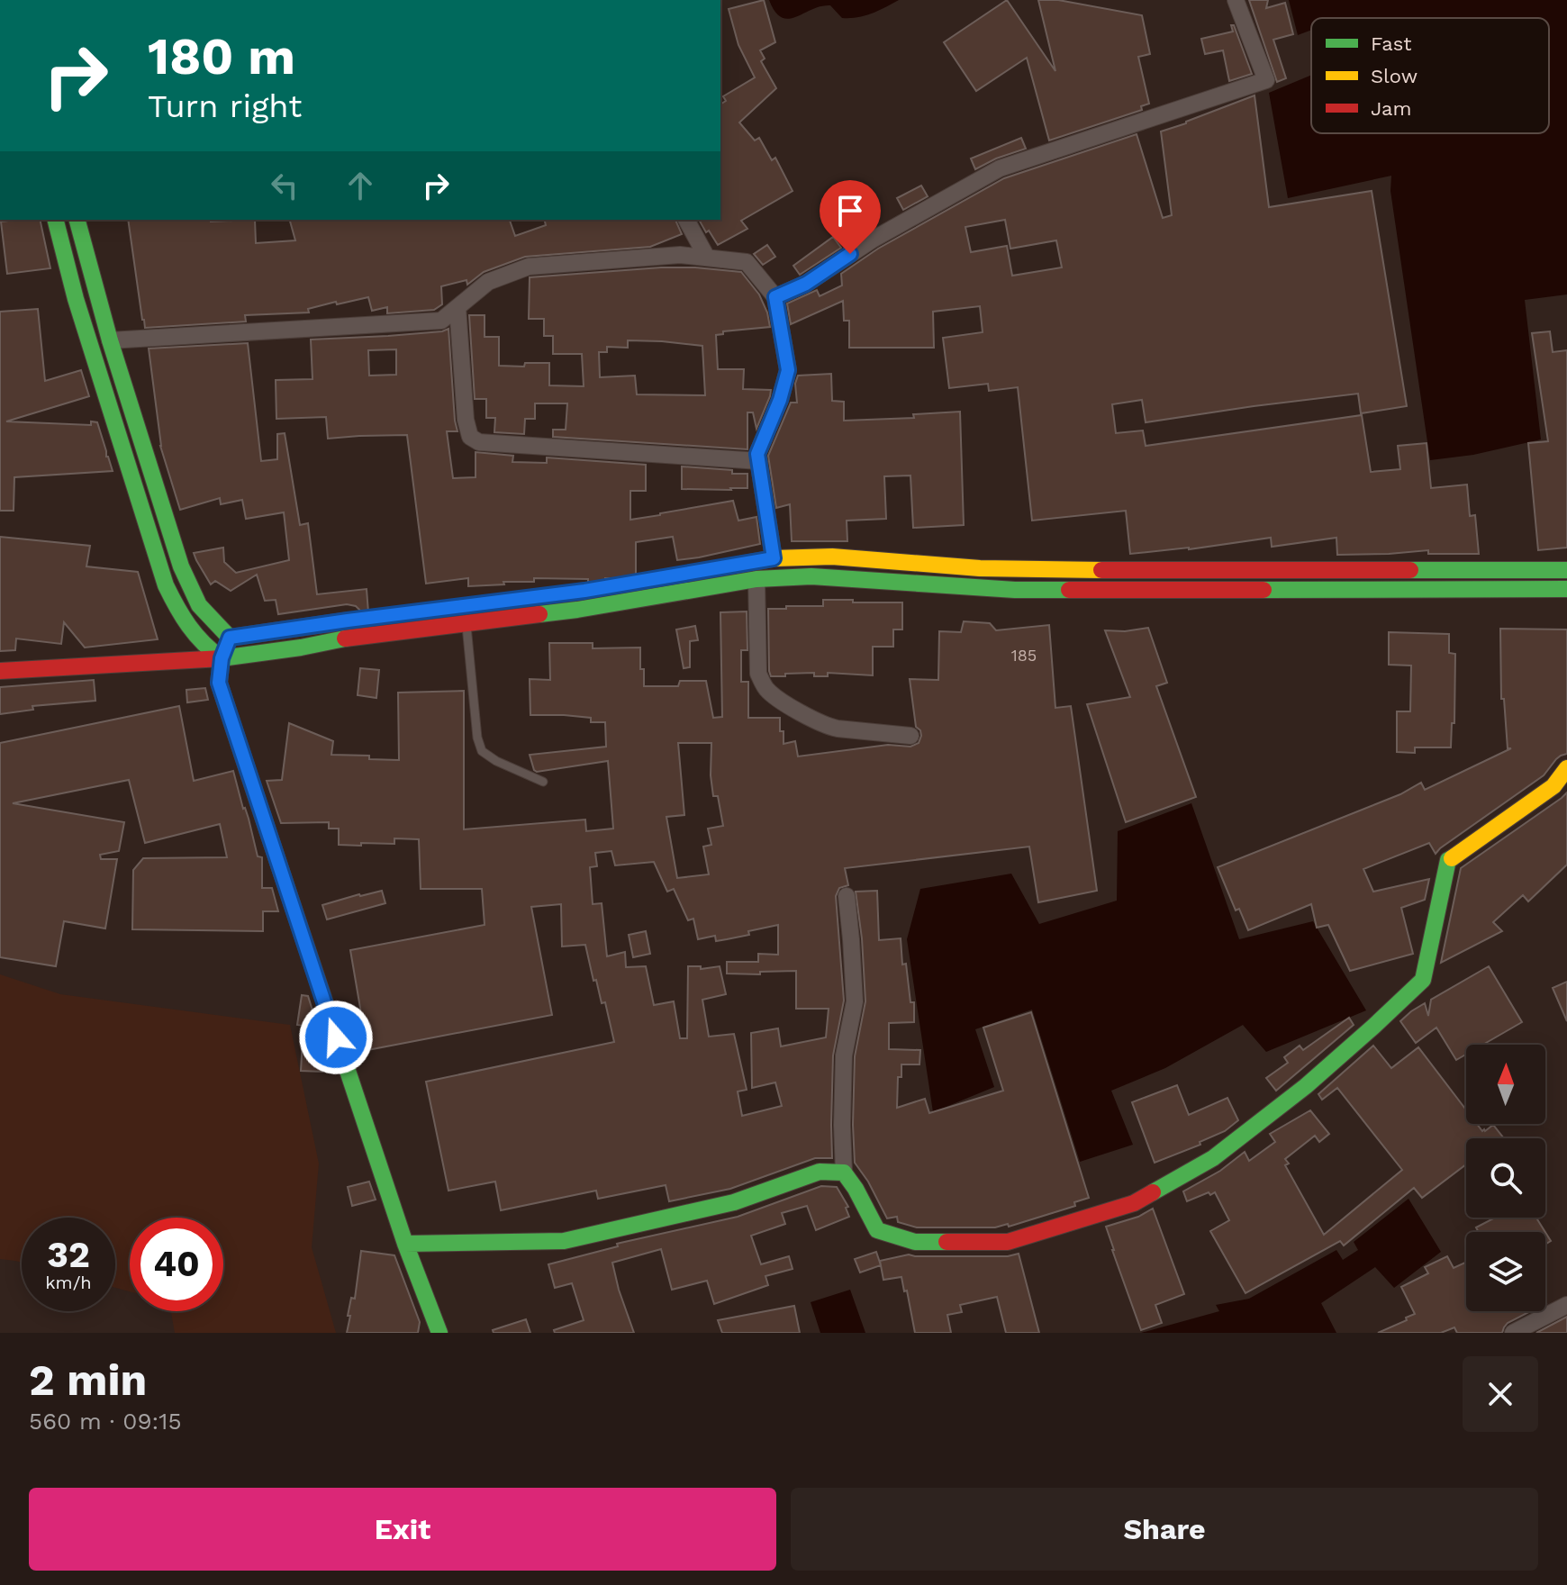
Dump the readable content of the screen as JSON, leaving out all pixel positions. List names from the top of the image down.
{
  "house_numbers": ["185"],
  "legend": ["Fast", "Slow", "Jam"],
  "north": "top",
  "page": {
    "turn": ["180 m", "Turn right"],
    "speed": "32 km/h",
    "limit": "40",
    "heading": ["2 min", "560 m · 09:15"],
    "buttons": ["Exit", "Share"]
  }
}
